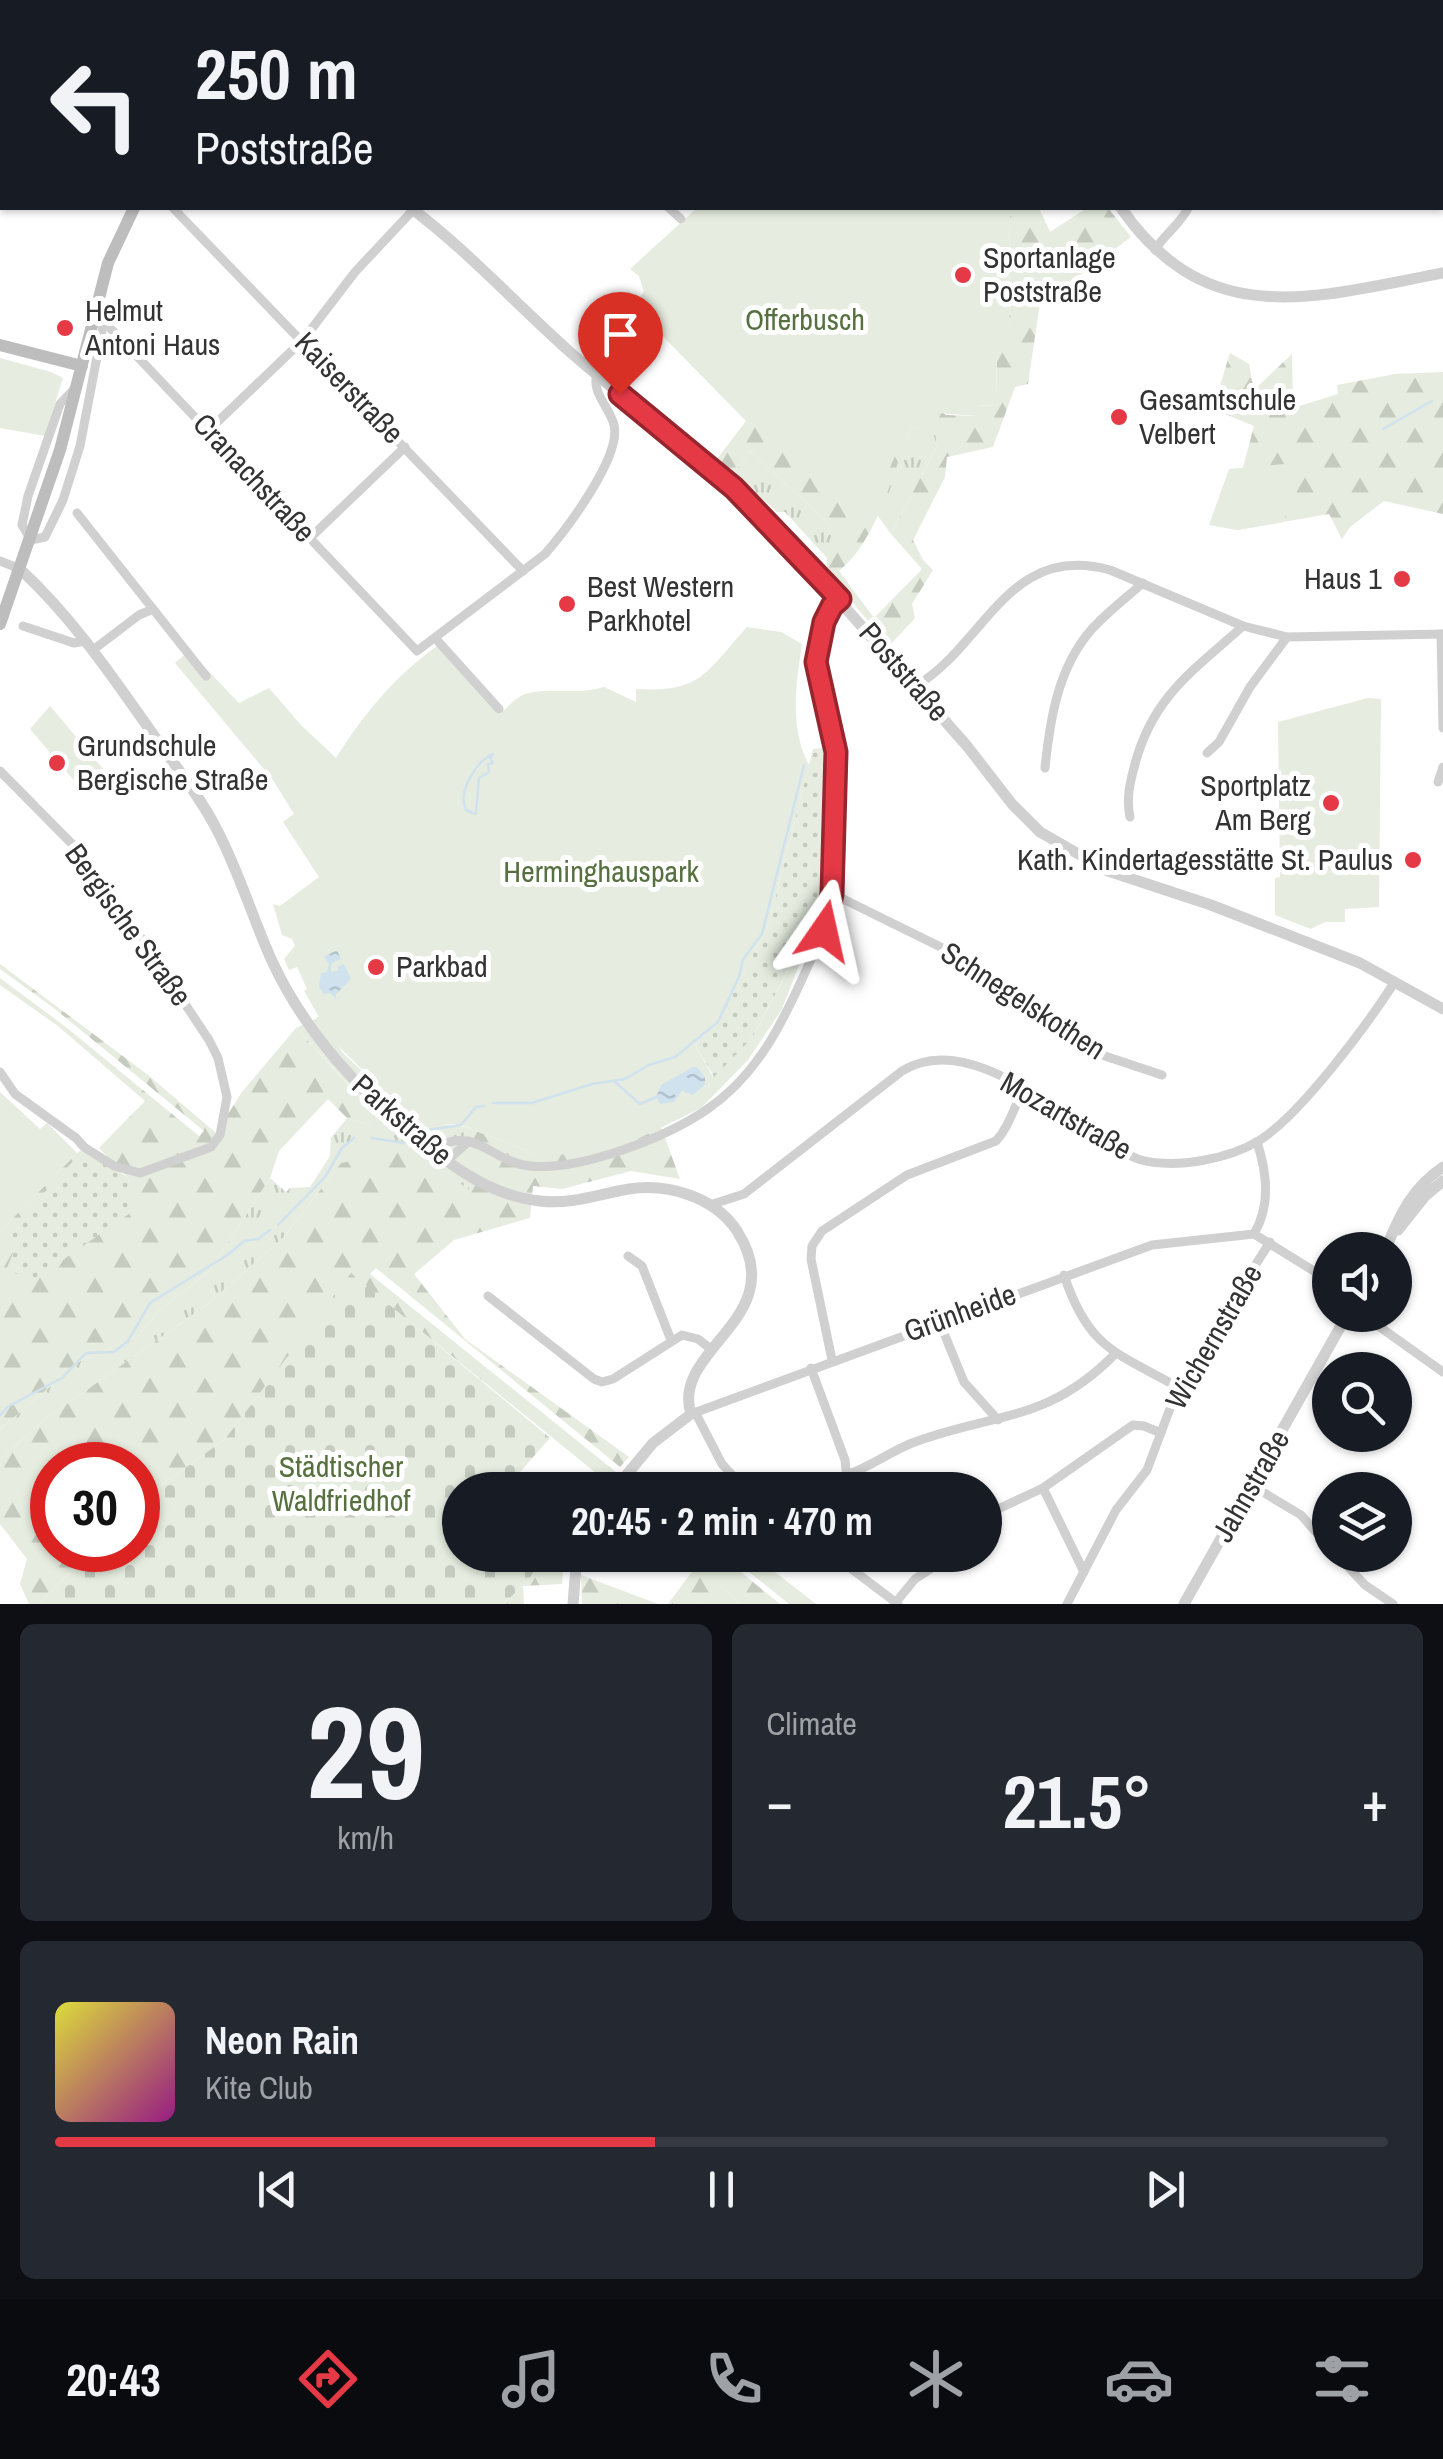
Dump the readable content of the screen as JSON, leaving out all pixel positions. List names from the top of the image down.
{
  "streets": {
    "street": [
      "Kaiserstraße",
      "Cranachstraße",
      "Poststraße",
      "Bergische Straße",
      "Schnegelskothen",
      "Mozartstraße",
      "Parkstraße",
      "Grünheide",
      "Wichernstraße",
      "Jahnstraße"
    ]
  },
  "crossings": [
    ["Poststraße", "Mozartstraße"],
    ["Mozartstraße", "Parkstraße"],
    ["Mozartstraße", "Wichernstraße"],
    ["Parkstraße", "Grünheide"],
    ["Grünheide", "Wichernstraße"]
  ],
  "parks": ["Offerbusch", "Herminghauspark", "Städtischer Waldfriedhof"],
  "places": [
    "Sportanlage Poststraße",
    "Helmut Antoni Haus",
    "Gesamtschule Velbert",
    "Haus 1",
    "Best Western Parkhotel",
    "Grundschule Bergische Straße",
    "Sportplatz Am Berg",
    "Kath. Kindertagesstätte St. Paulus",
    "Parkbad"
  ],
  "page": {
    "turn": ["250 m", "Poststraße"],
    "limit": "30",
    "trip": "20:45 · 2 min · 470 m",
    "tile": [
      ["29", "km/h"],
      "Climate"
    ],
    "heat": ["−", "21.5°", "+"],
    "song": ["Neon Rain", "Kite Club"],
    "tabs": "20:43"
  }
}
